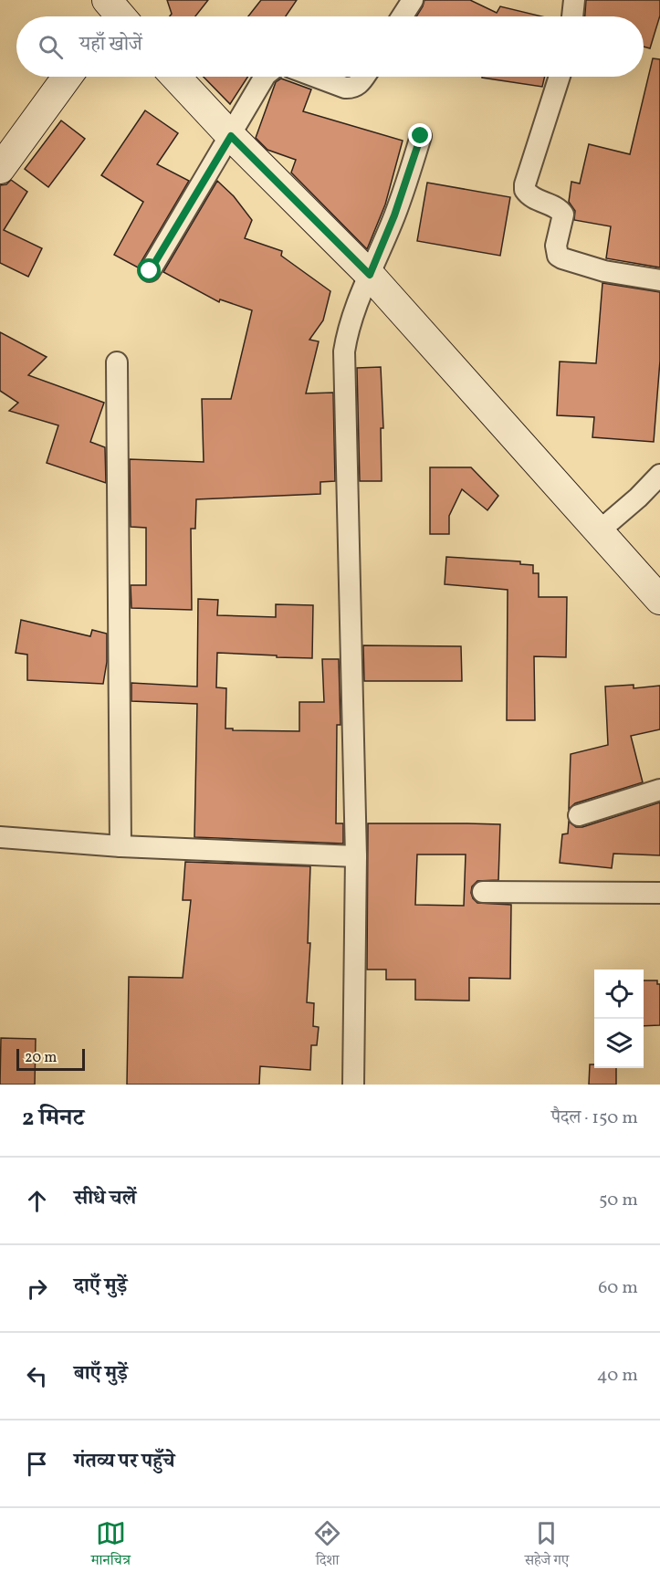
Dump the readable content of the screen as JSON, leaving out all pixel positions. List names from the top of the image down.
{
  "scale_bar": "20 m",
  "page": {
    "search": "यहाँ खोजें",
    "scale": "20 m",
    "heading": ["2 मिनट", "पैदल · 150 m"],
    "list": [
      ["सीधे चलें", "50 m"],
      ["दाएँ मुड़ें", "60 m"],
      ["बाएँ मुड़ें", "40 m"],
      "गंतव्य पर पहुँचे"
    ],
    "nav": ["मानचित्र", "दिशा", "सहेजे गए"]
  }
}
